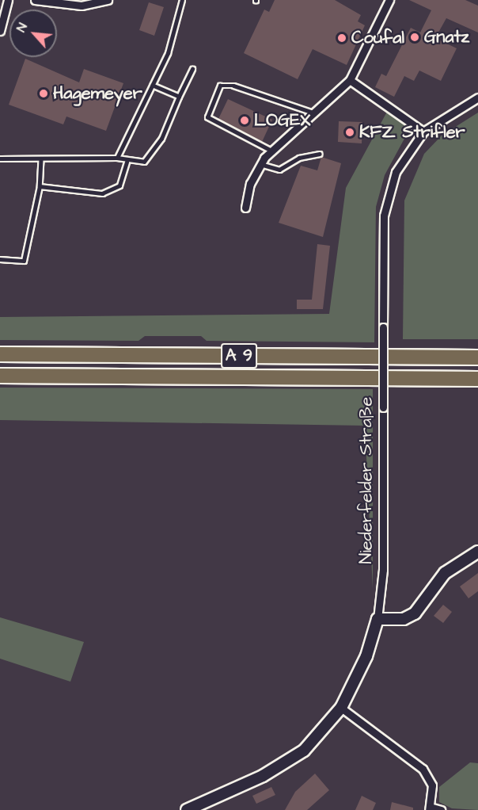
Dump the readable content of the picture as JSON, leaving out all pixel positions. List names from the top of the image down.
{
  "streets": {
    "highway": ["A 9"],
    "street": ["Niederfelder Straße"]
  },
  "places": [
    "Gnatz",
    "Coufal",
    "Hagemeyer",
    "LOGEX",
    "KFZ Strifler"
  ],
  "north": "top left"
}
